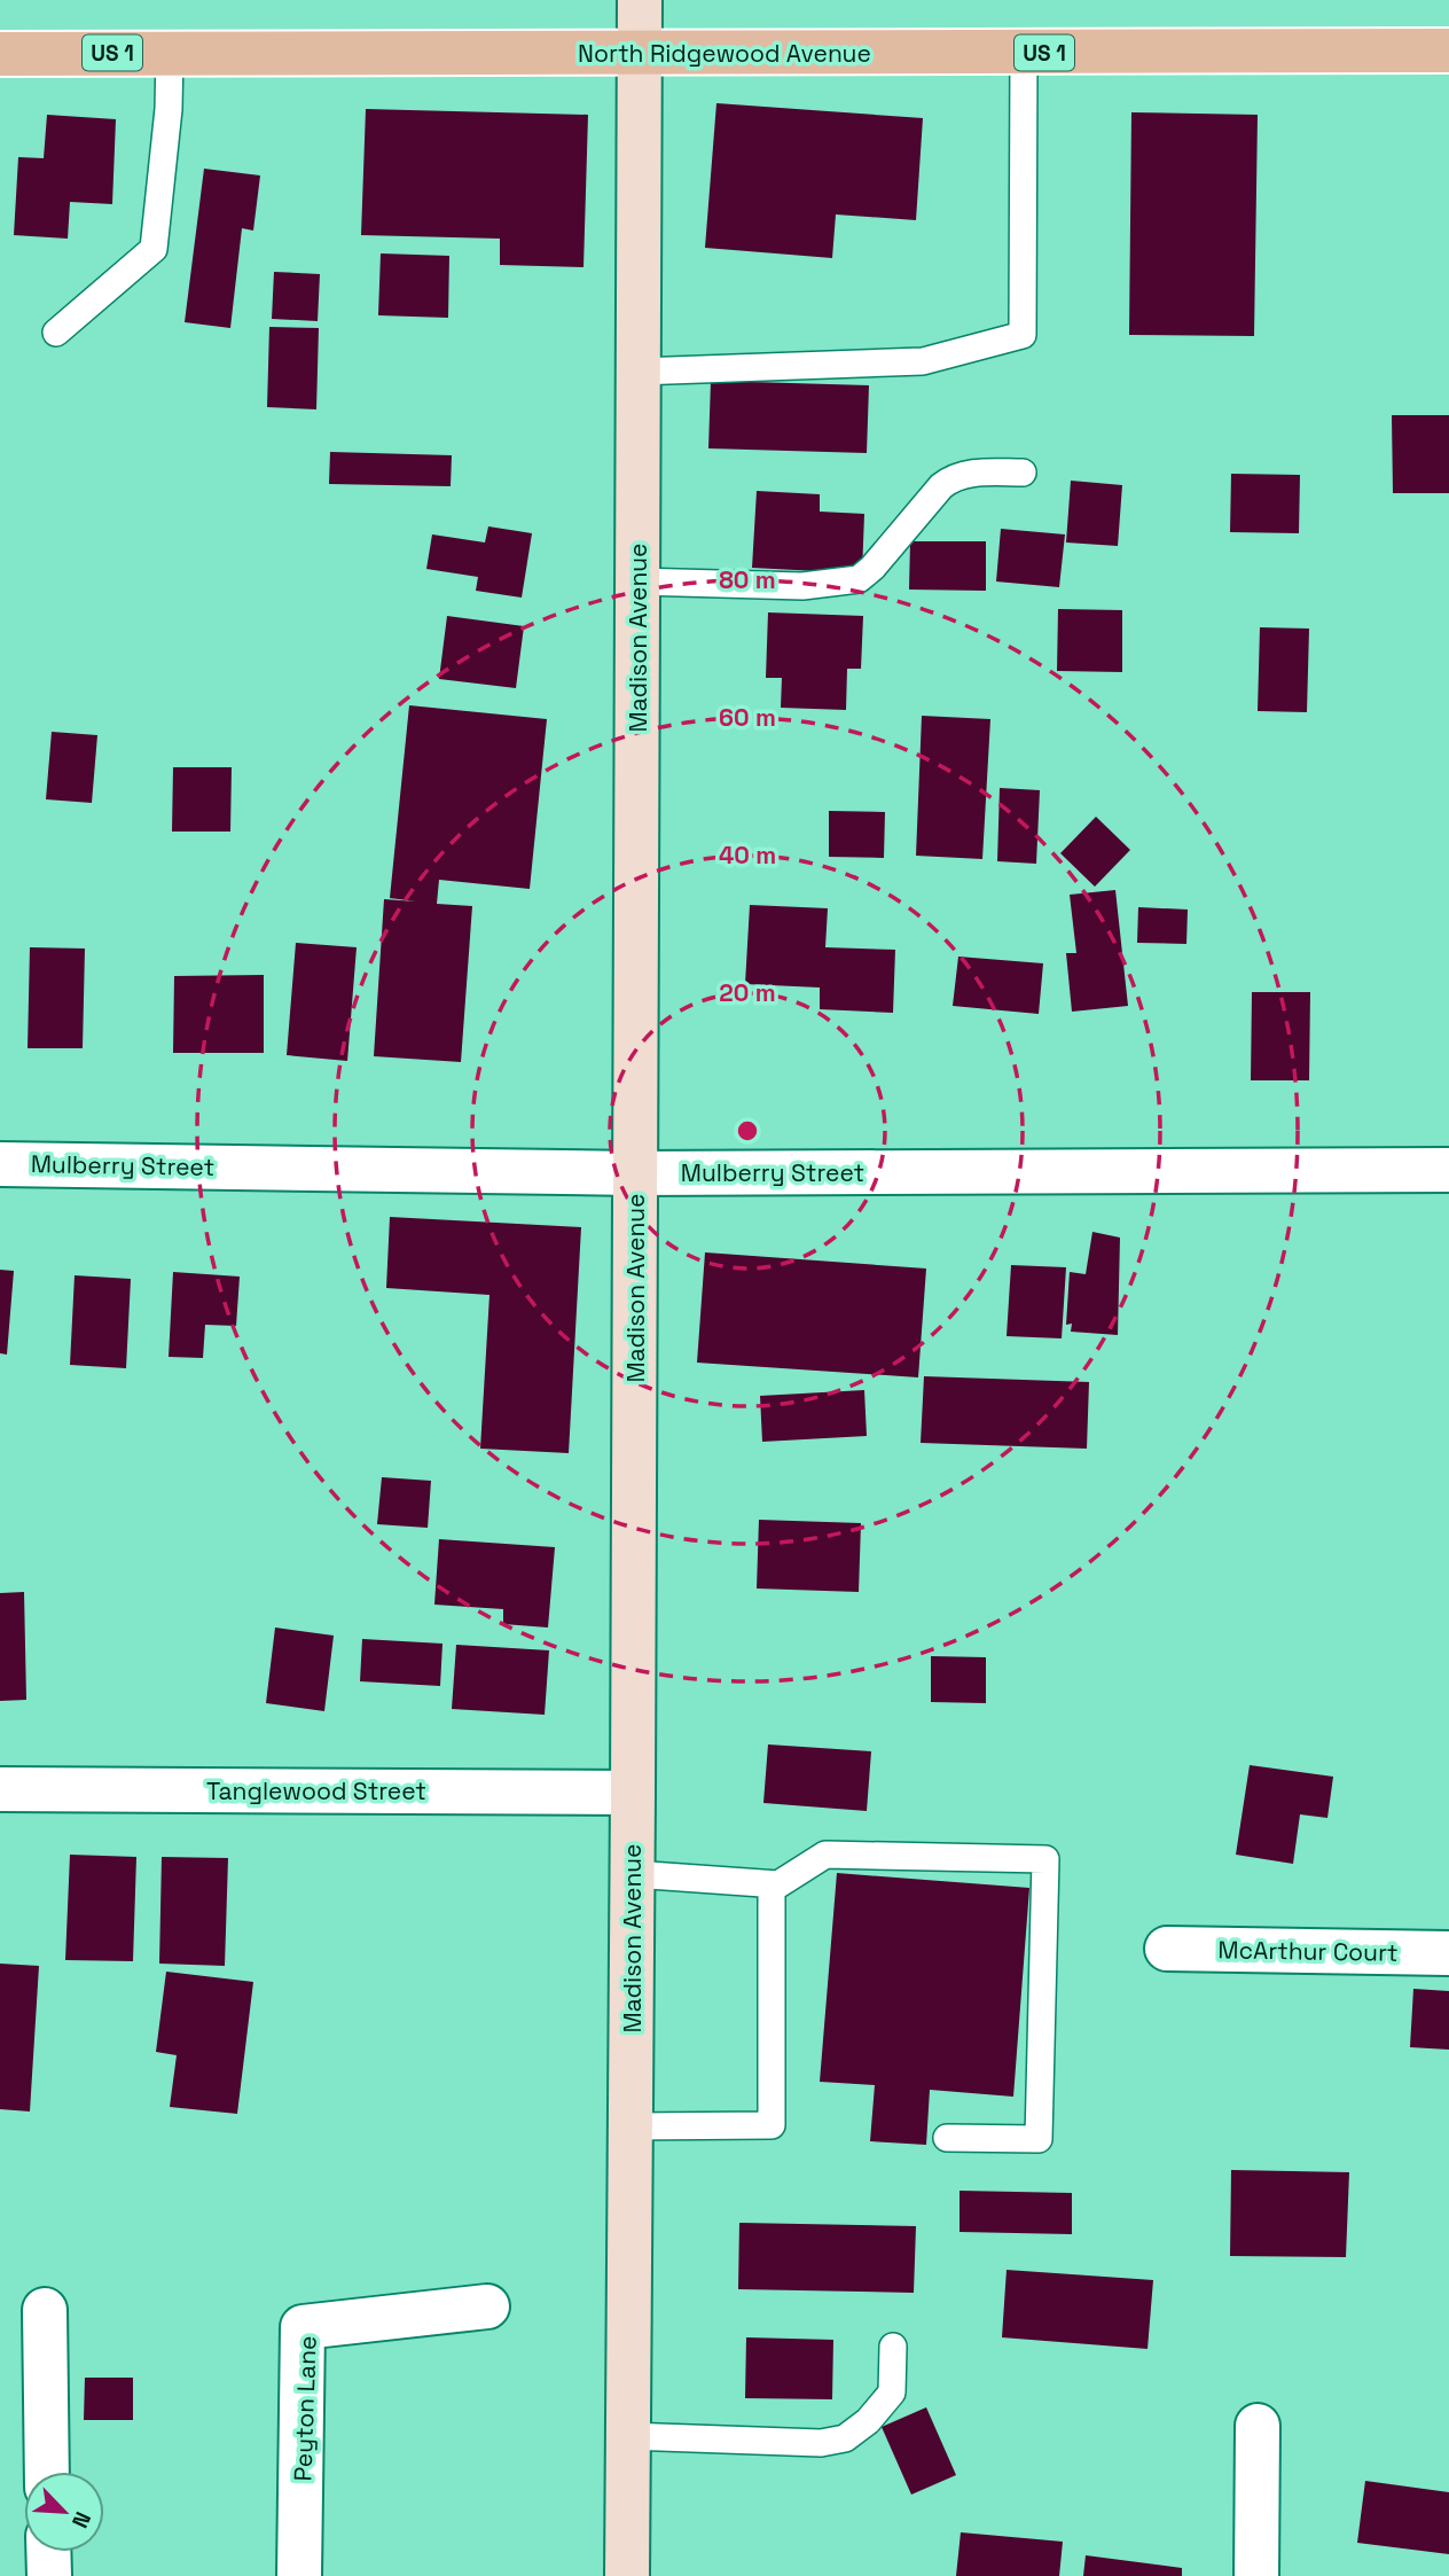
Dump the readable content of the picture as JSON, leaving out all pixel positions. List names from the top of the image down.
{
  "streets": {
    "main road": ["US 1", "North Ridgewood Avenue"],
    "street": [
      "Madison Avenue",
      "Mulberry Street",
      "Tanglewood Street",
      "McArthur Court",
      "Peyton Lane"
    ]
  },
  "crossings": [
    ["North Ridgewood Avenue", "Madison Avenue"],
    ["Madison Avenue", "Mulberry Street"],
    ["Madison Avenue", "Tanglewood Street"]
  ],
  "north": "bottom right",
  "rings": [
    "80 m",
    "60 m",
    "40 m",
    "20 m"
  ]
}
